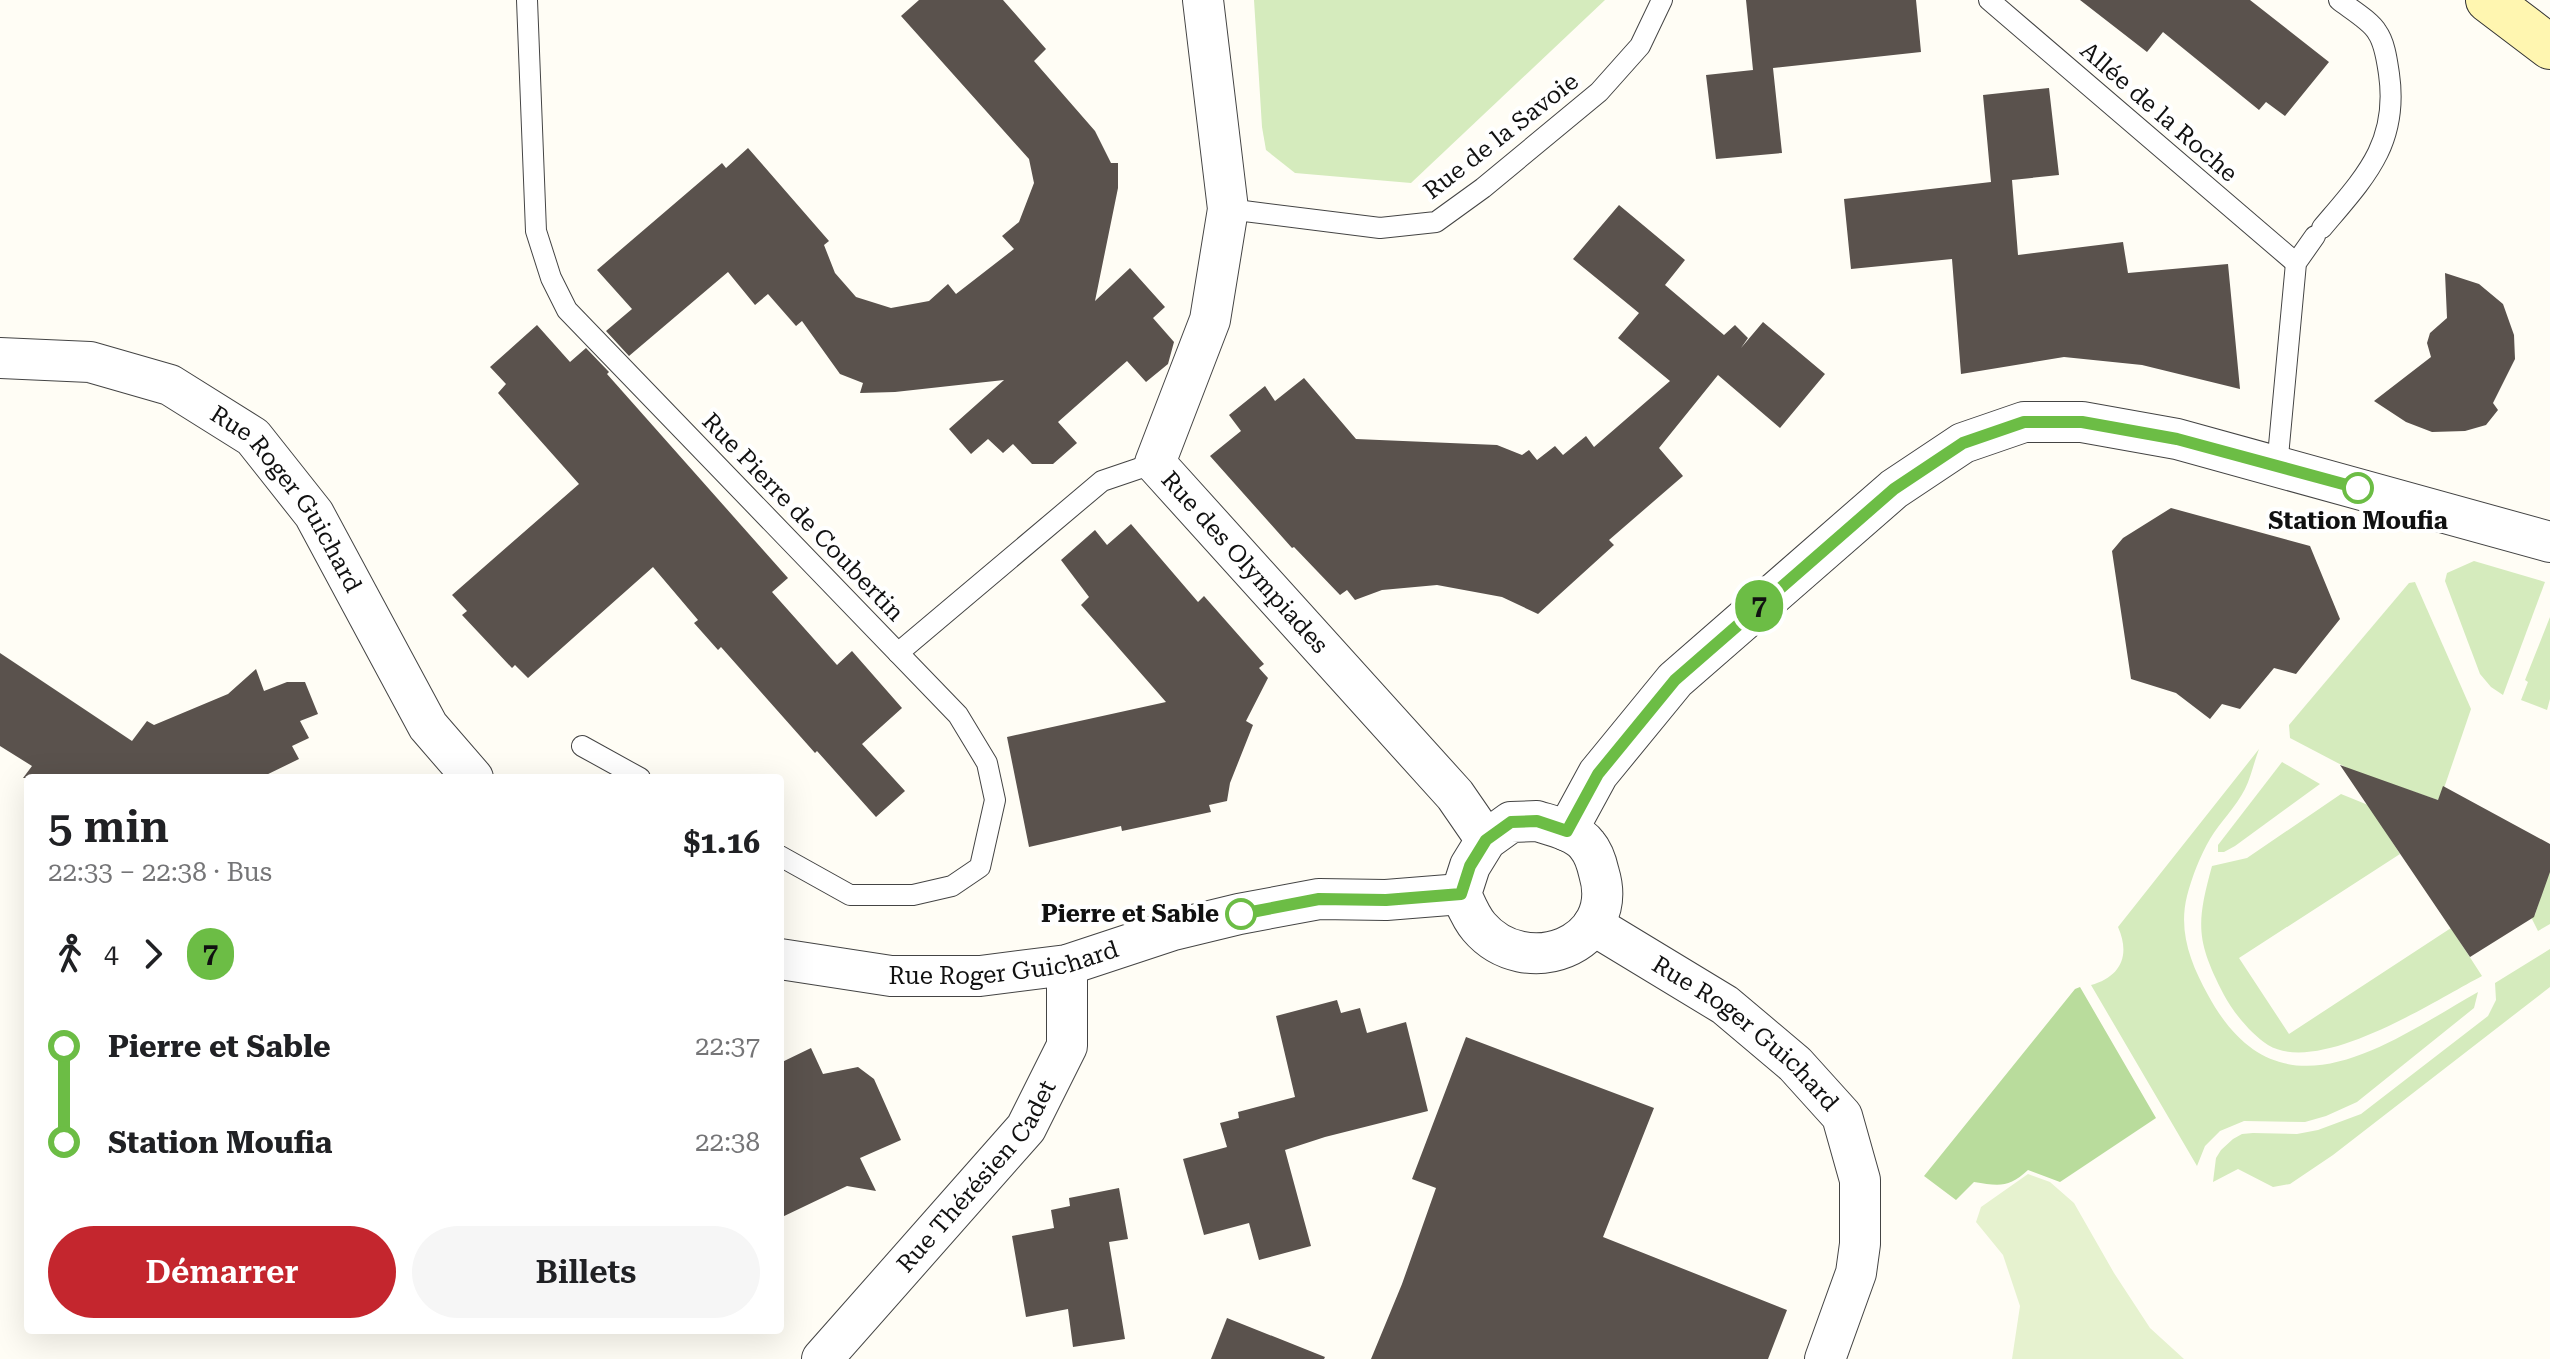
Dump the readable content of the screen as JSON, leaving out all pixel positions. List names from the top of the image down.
{
  "streets": {
    "street": ["Rue Roger Guichard", "Rue des Olympiades", "Rue Thérésien Cadet"],
    "lane": ["Allée de la Roche", "Rue de la Savoie", "Rue Pierre de Coubertin"]
  },
  "crossings": [
    ["Rue de la Savoie", "Rue des Olympiades"],
    ["Rue Roger Guichard", "Rue des Olympiades"],
    ["Rue Roger Guichard", "Rue Thérésien Cadet"]
  ],
  "places": ["Station Moufia", "Pierre et Sable"],
  "lines": ["bus line 7"],
  "page": {
    "on_map": "7",
    "heading": ["5 min", "22:33 – 22:38 · Bus", "$1.16"],
    "legs": ["4", "7"],
    "list": [
      {
        "name": "Pierre et Sable",
        "value": "22:37"
      },
      {
        "name": "Station Moufia",
        "value": "22:38"
      }
    ],
    "buttons": ["Démarrer", "Billets"]
  }
}
